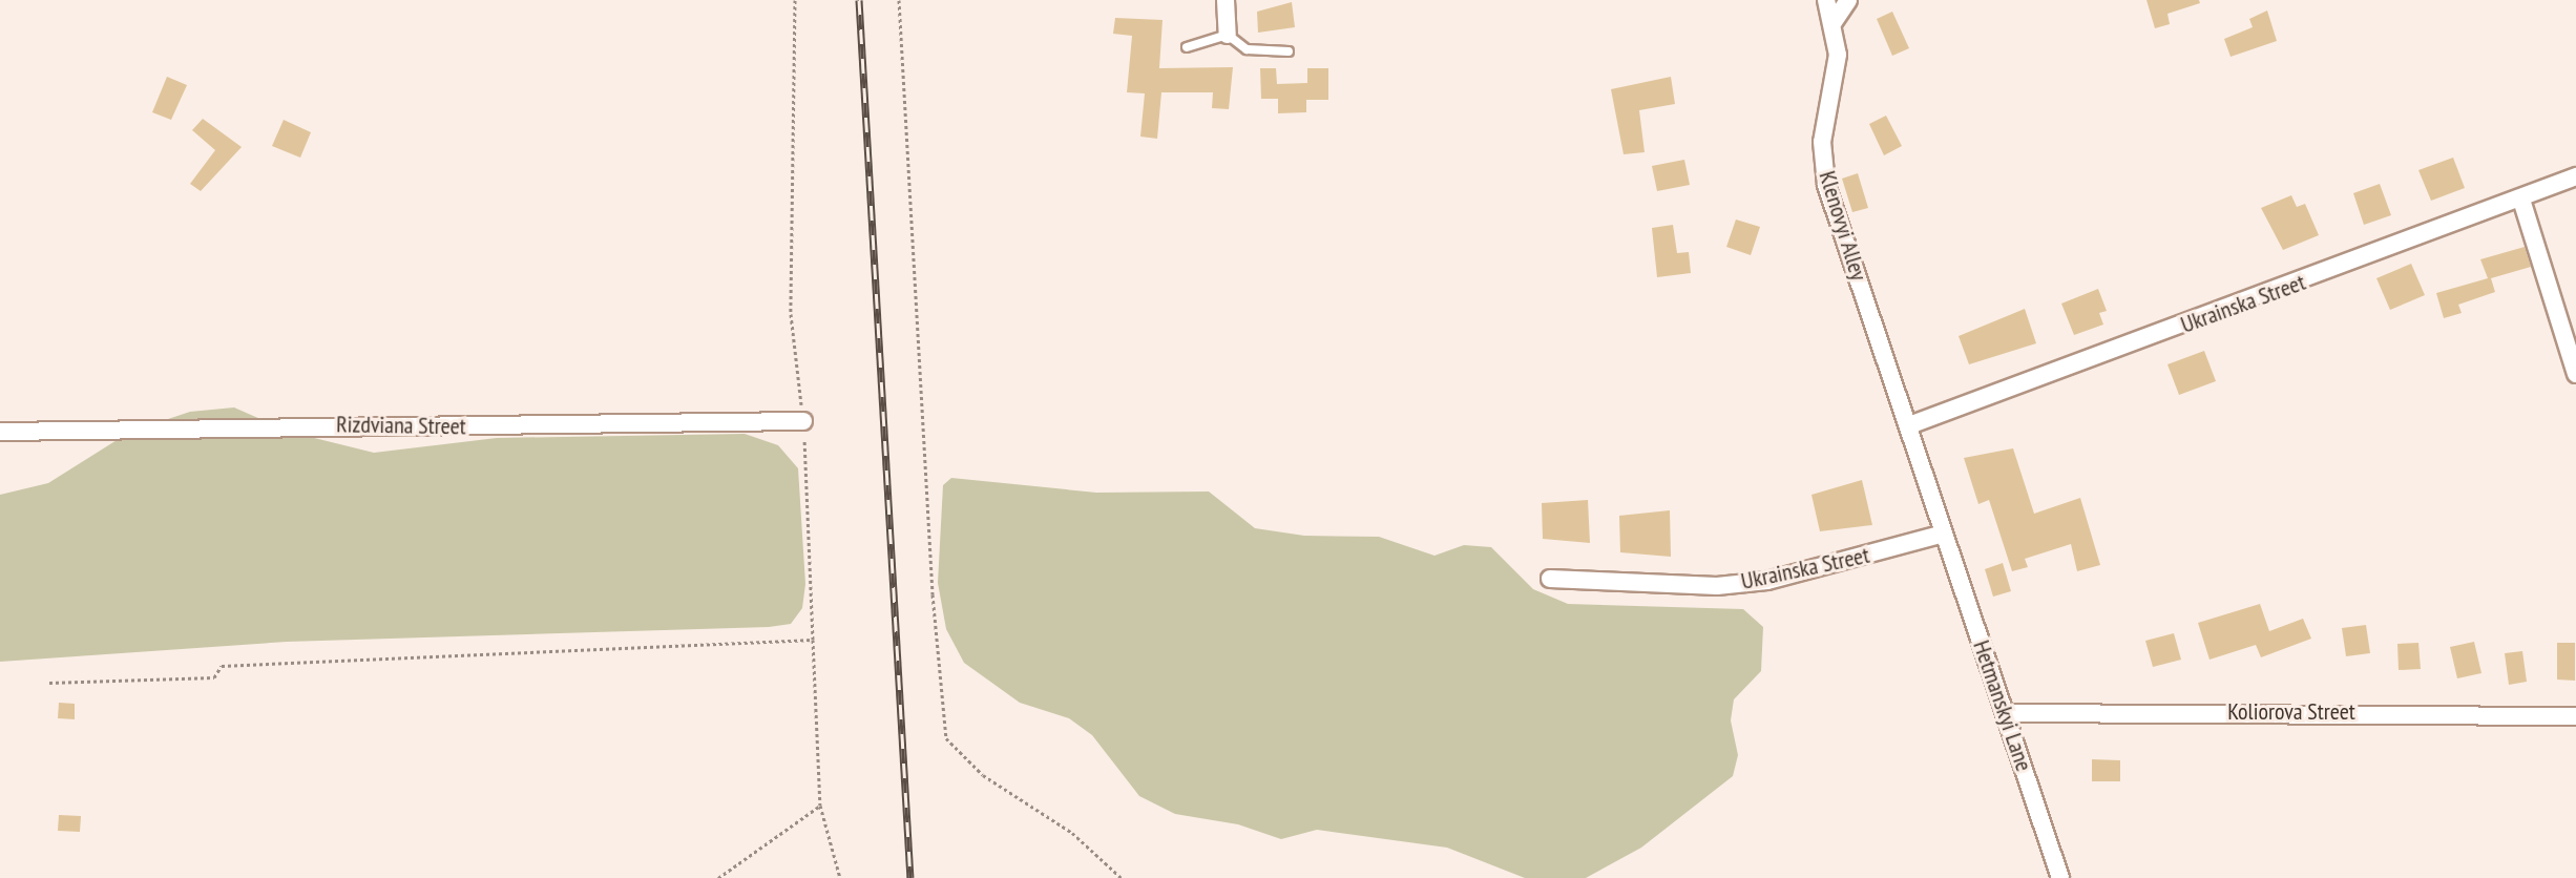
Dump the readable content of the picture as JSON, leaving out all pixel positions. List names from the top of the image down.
{
  "streets": {
    "street": [
      "Klenovyi Alley",
      "Ukrainska Street",
      "Rizdviana Street",
      "Hetmanskyi Lane",
      "Koliorova Street"
    ]
  },
  "crossings": [
    ["Klenovyi Alley", "Ukrainska Street"],
    ["Klenovyi Alley", "Hetmanskyi Lane"],
    ["Ukrainska Street", "Hetmanskyi Lane"],
    ["Hetmanskyi Lane", "Koliorova Street"]
  ]
}
